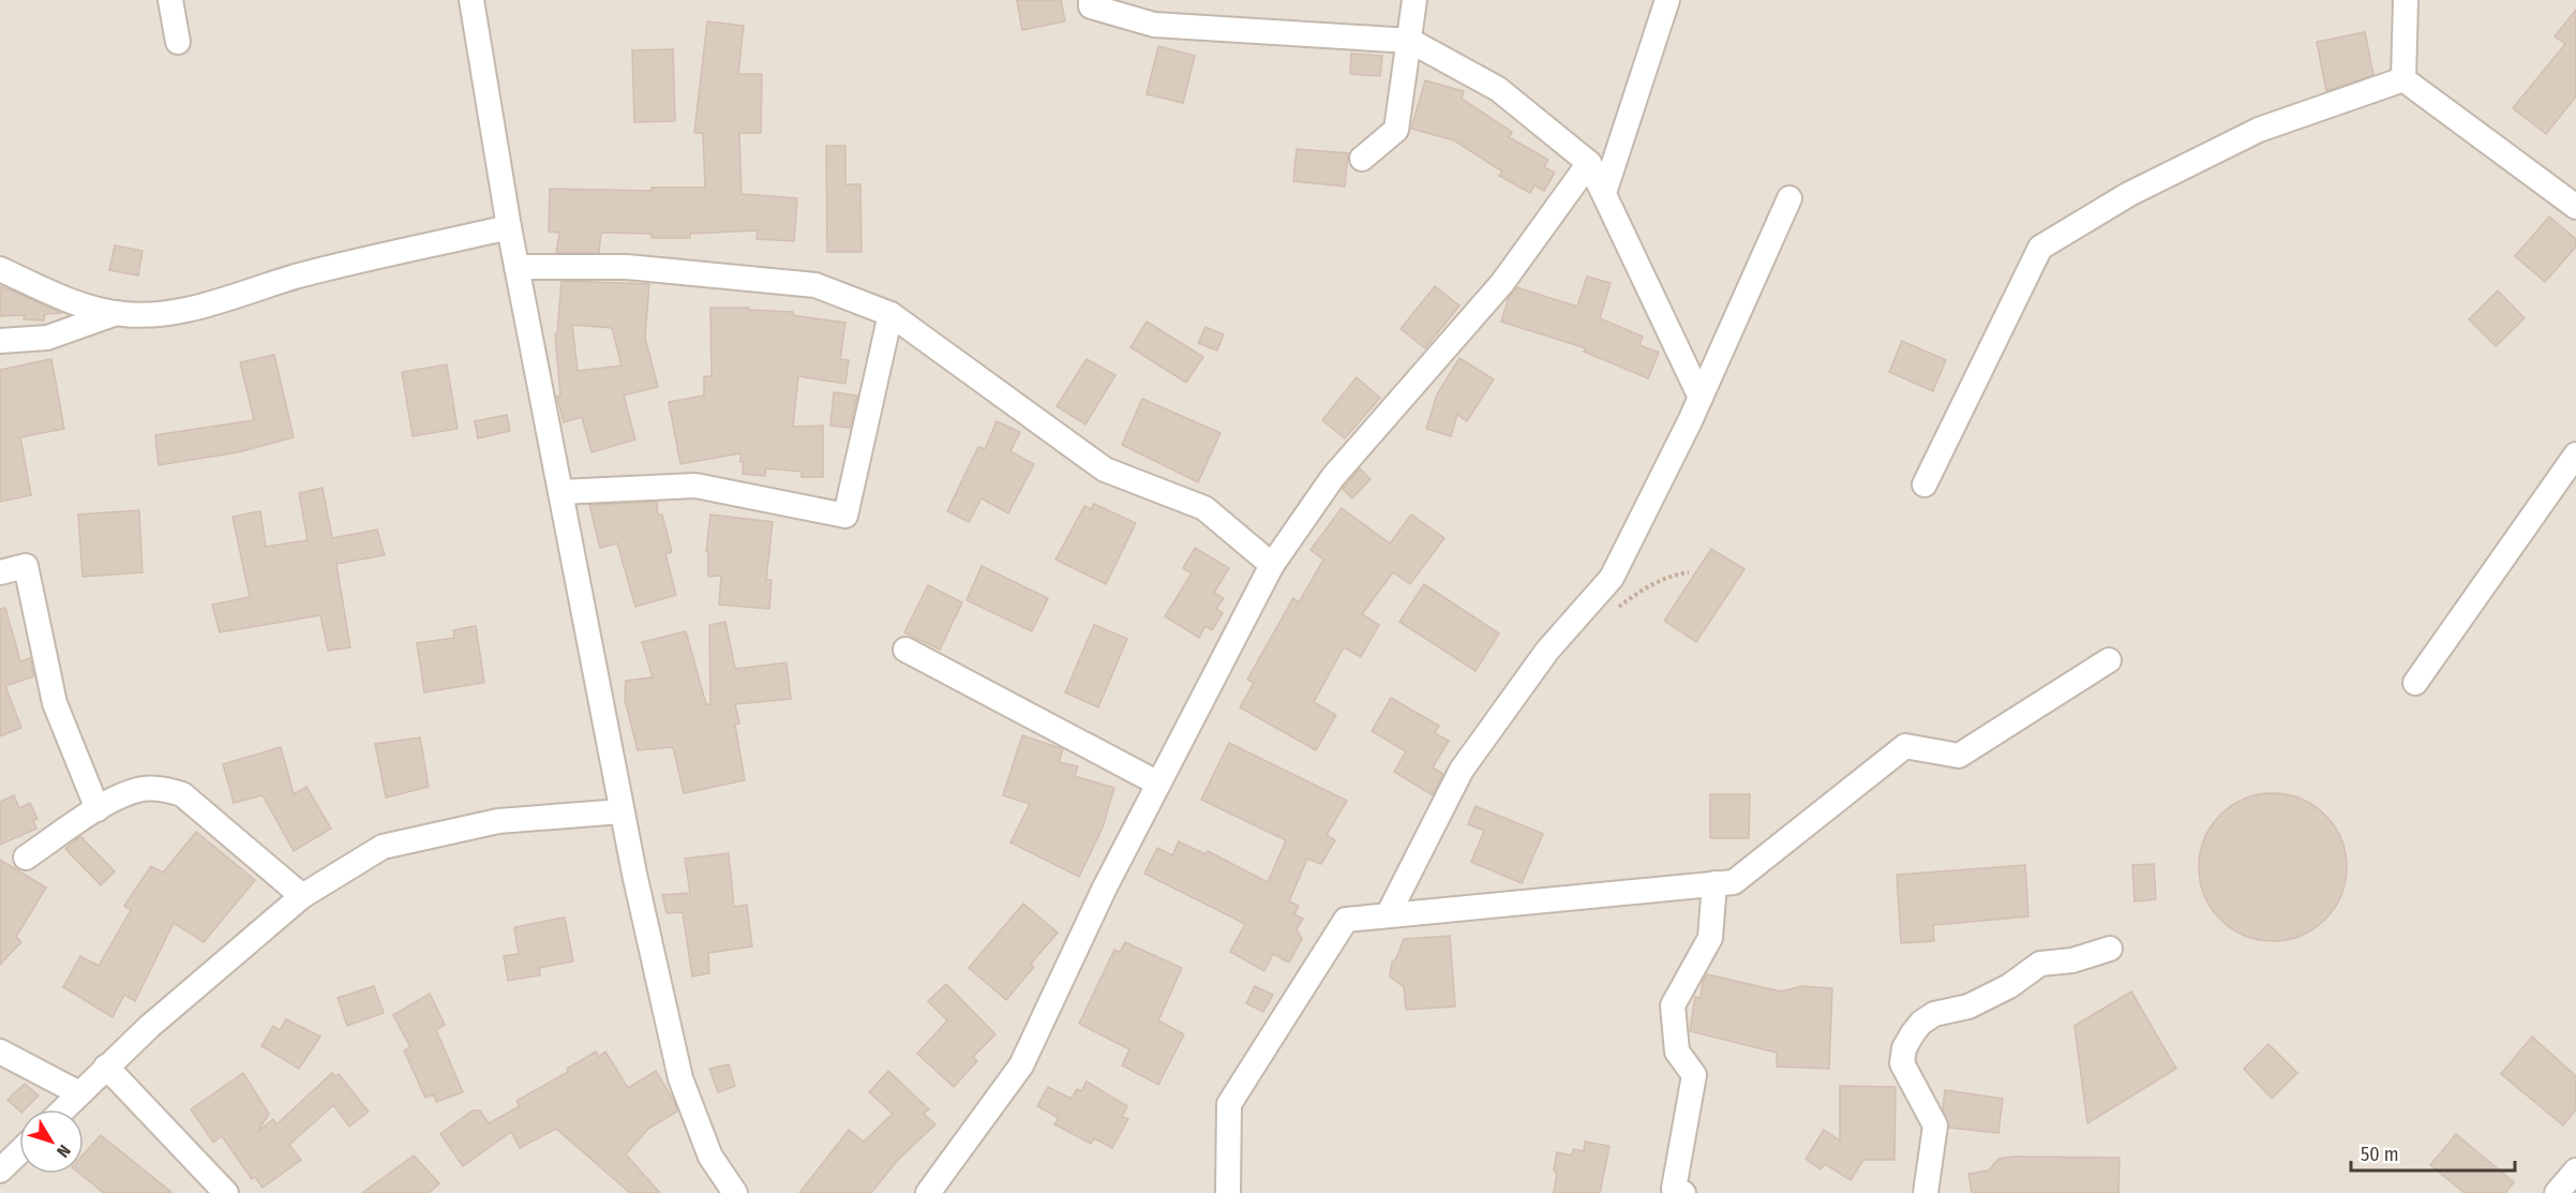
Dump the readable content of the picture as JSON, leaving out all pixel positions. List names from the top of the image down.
{
  "scale_bar": "50 m",
  "north": "bottom right"
}
